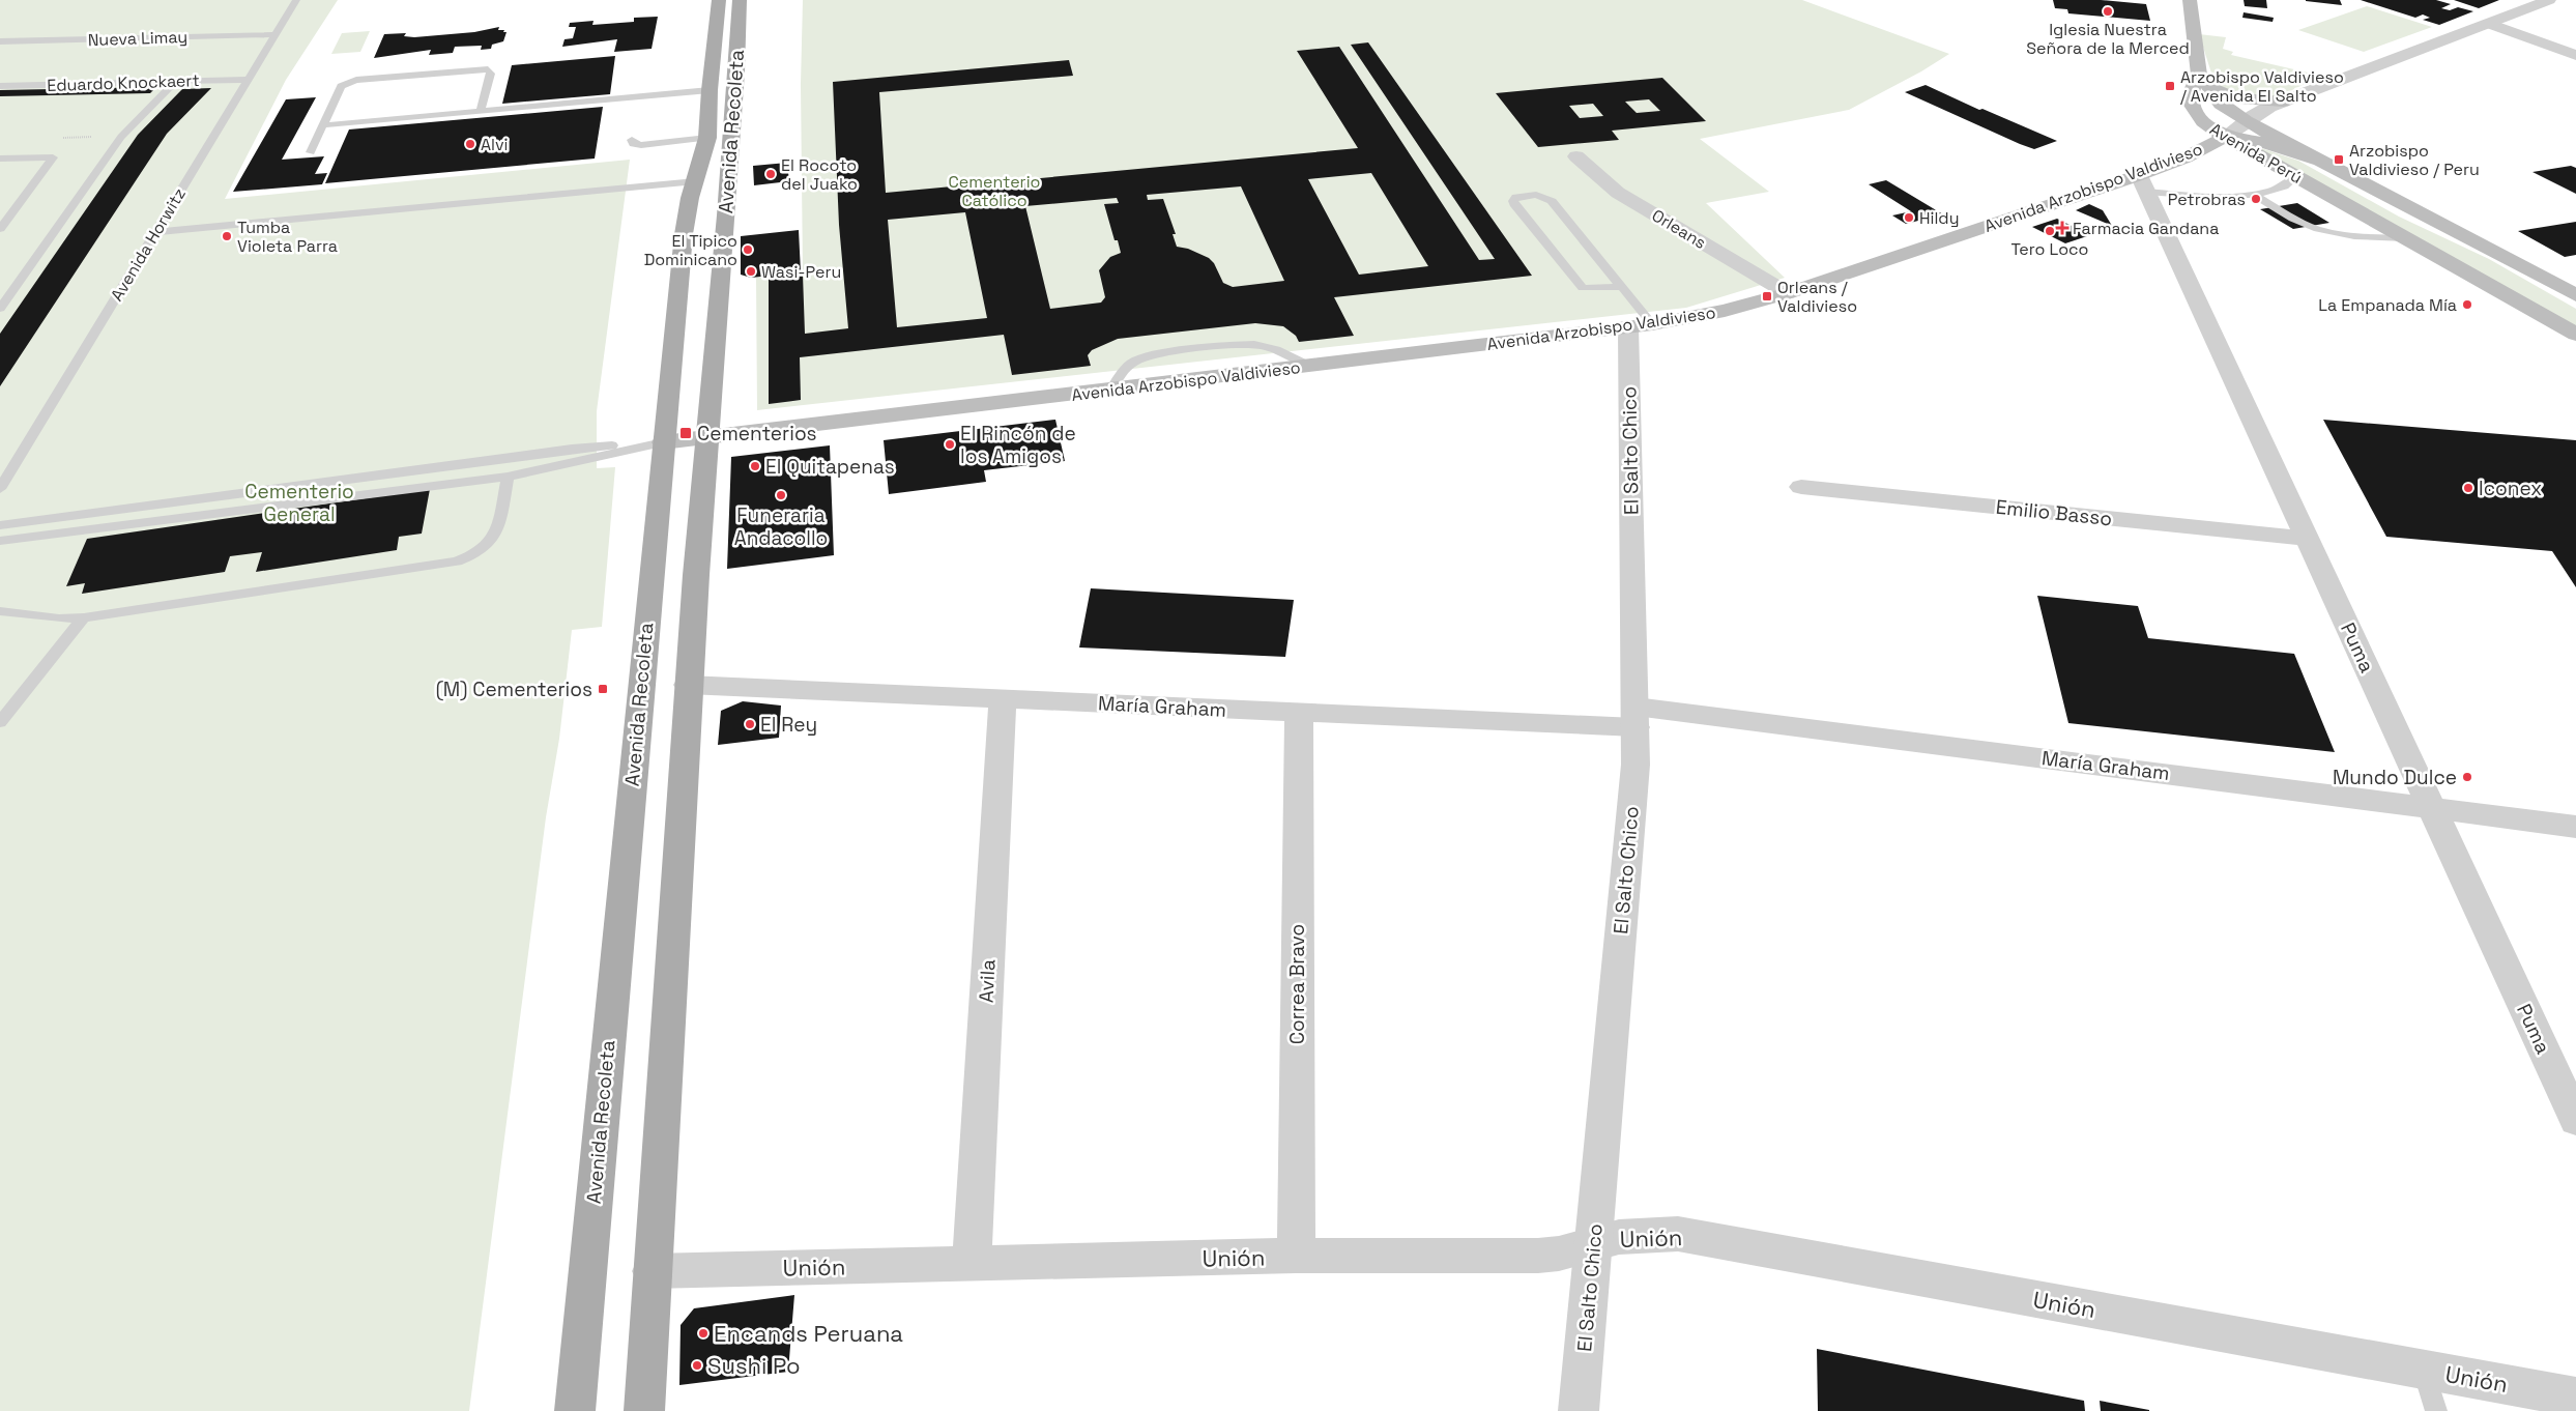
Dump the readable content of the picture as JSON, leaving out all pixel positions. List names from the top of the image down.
{
  "streets": {
    "main road": ["Avenida Recoleta", "Avenida Perú", "Avenida Arzobispo Valdivieso"],
    "street": [
      "Orleans",
      "El Salto Chico",
      "Emilio Basso",
      "Puma",
      "María Graham",
      "Avila",
      "Correa Bravo",
      "Unión"
    ],
    "lane": ["Nueva Limay", "Eduardo Knockaert", "Avenida Horwitz"]
  },
  "crossings": [
    ["Nueva Limay", "Avenida Horwitz"],
    ["Eduardo Knockaert", "Avenida Horwitz"],
    ["Avenida Recoleta", "Avenida Arzobispo Valdivieso"],
    ["Avenida Recoleta", "María Graham"],
    ["Avenida Recoleta", "Unión"],
    ["Avenida Perú", "Avenida Arzobispo Valdivieso"],
    ["Avenida Arzobispo Valdivieso", "Orleans"],
    ["Avenida Arzobispo Valdivieso", "El Salto Chico"],
    ["Avenida Arzobispo Valdivieso", "Puma"],
    ["El Salto Chico", "María Graham"],
    ["El Salto Chico", "Unión"],
    ["Emilio Basso", "Puma"],
    ["Puma", "María Graham"],
    ["María Graham", "Avila"],
    ["María Graham", "Correa Bravo"],
    ["Avila", "Unión"],
    ["Correa Bravo", "Unión"]
  ],
  "parks": ["Cementerio Católico", "Cementerio General"],
  "places": {
    "other": [
      "Iglesia Nuestra Señora de la Merced",
      "Alvi",
      "El Rocoto del Juako",
      "Petrobras",
      "Hildy",
      "Tero Loco",
      "Tumba Violeta Parra",
      "El Tipico Dominicano",
      "Wasi-Peru",
      "La Empanada Mía",
      "El Rincón de los Amigos",
      "El Quitapenas",
      "Iconex",
      "Funeraria Andacollo",
      "El Rey",
      "Mundo Dulce",
      "Encands Peruana",
      "Sushi Po"
    ],
    "transit": [
      "Arzobispo Valdivieso / Avenida El Salto",
      "Arzobispo Valdivieso / Peru",
      "Orleans / Valdivieso",
      "Cementerios",
      "(M) Cementerios"
    ],
    "health": ["Farmacia Gandana"]
  }
}
